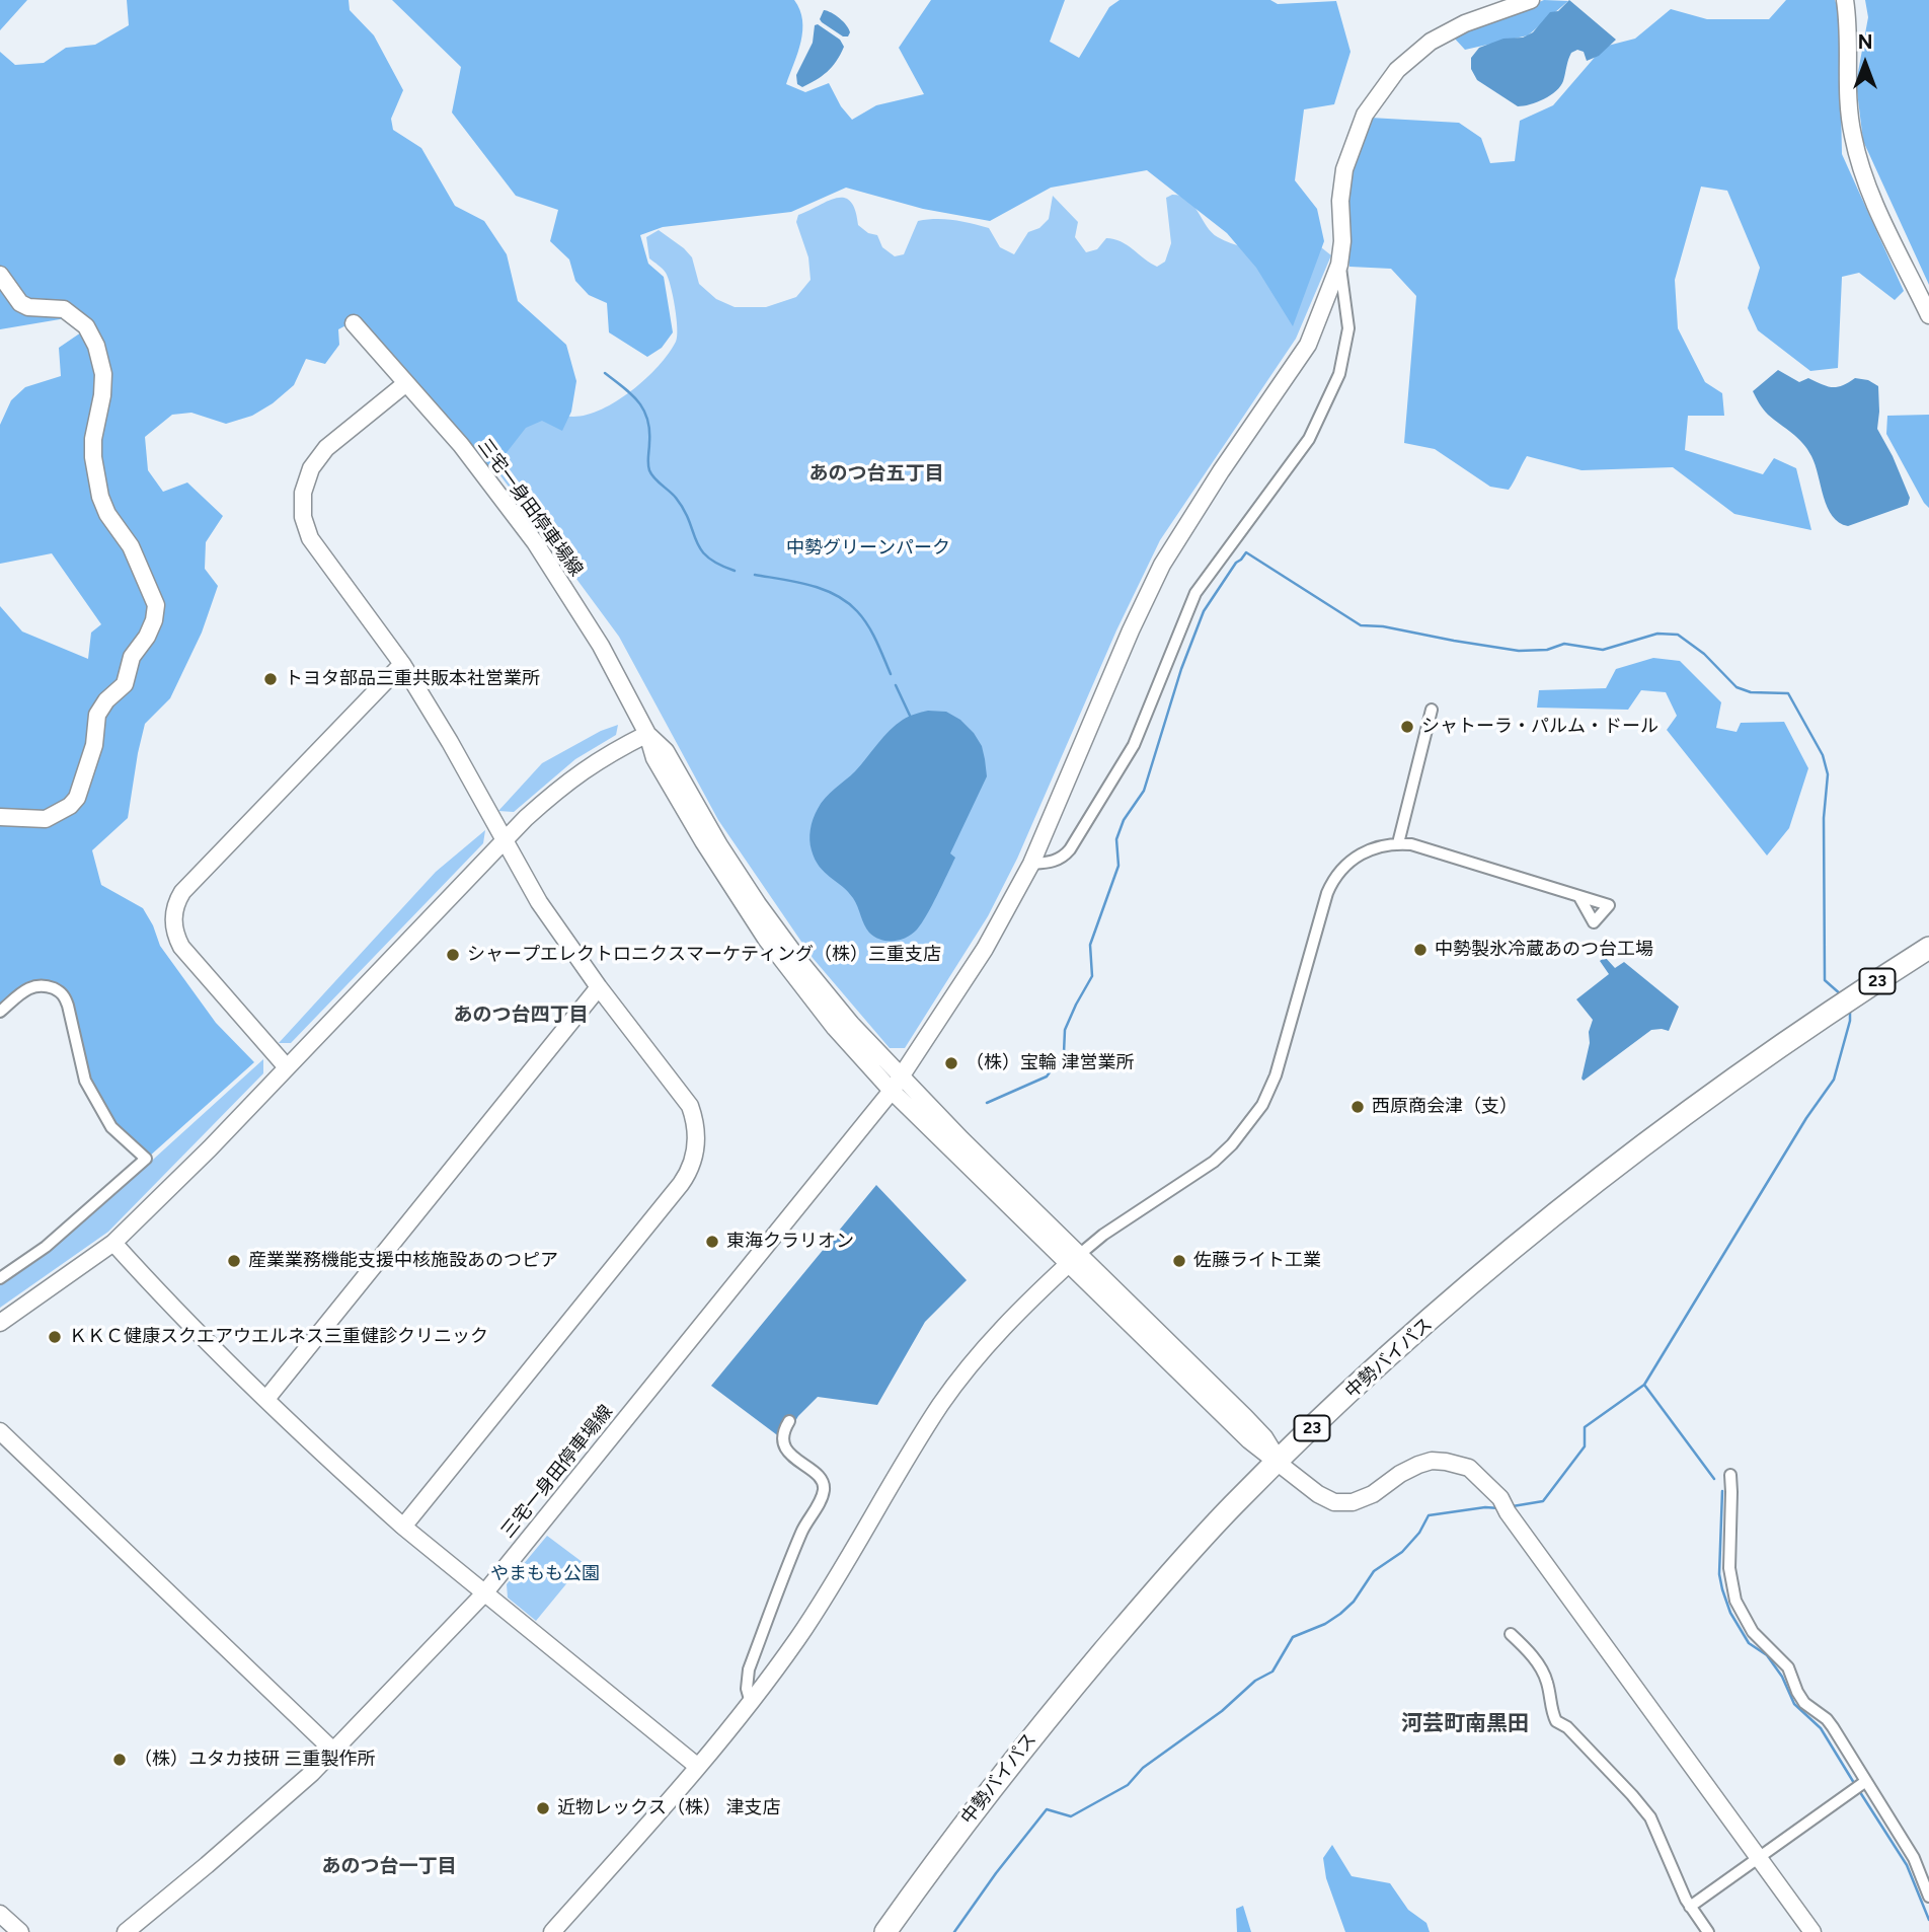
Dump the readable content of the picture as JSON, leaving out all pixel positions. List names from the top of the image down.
{
  "streets": {
    "highway": ["23", "中勢バイパス"],
    "street": ["三宅一身田停車場線"]
  },
  "districts": [
    "あのつ台五丁目",
    "あのつ台四丁目",
    "河芸町南黒田",
    "あのつ台一丁目"
  ],
  "parks": ["中勢グリーンパーク", "やまもも公園"],
  "places": [
    "トヨタ部品三重共販本社営業所",
    "シャトーラ・パルム・ドール",
    "中勢製氷冷蔵あのつ台工場",
    "シャープエレクトロニクスマーケティング（株）三重支店",
    "（株）宝輪 津営業所",
    "西原商会津（支）",
    "東海クラリオン",
    "産業業務機能支援中核施設あのつピア",
    "佐藤ライト工業",
    "ＫＫＣ健康スクエアウエルネス三重健診クリニック",
    "（株）ユタカ技研 三重製作所",
    "近物レックス（株） 津支店"
  ],
  "north": "top"
}
